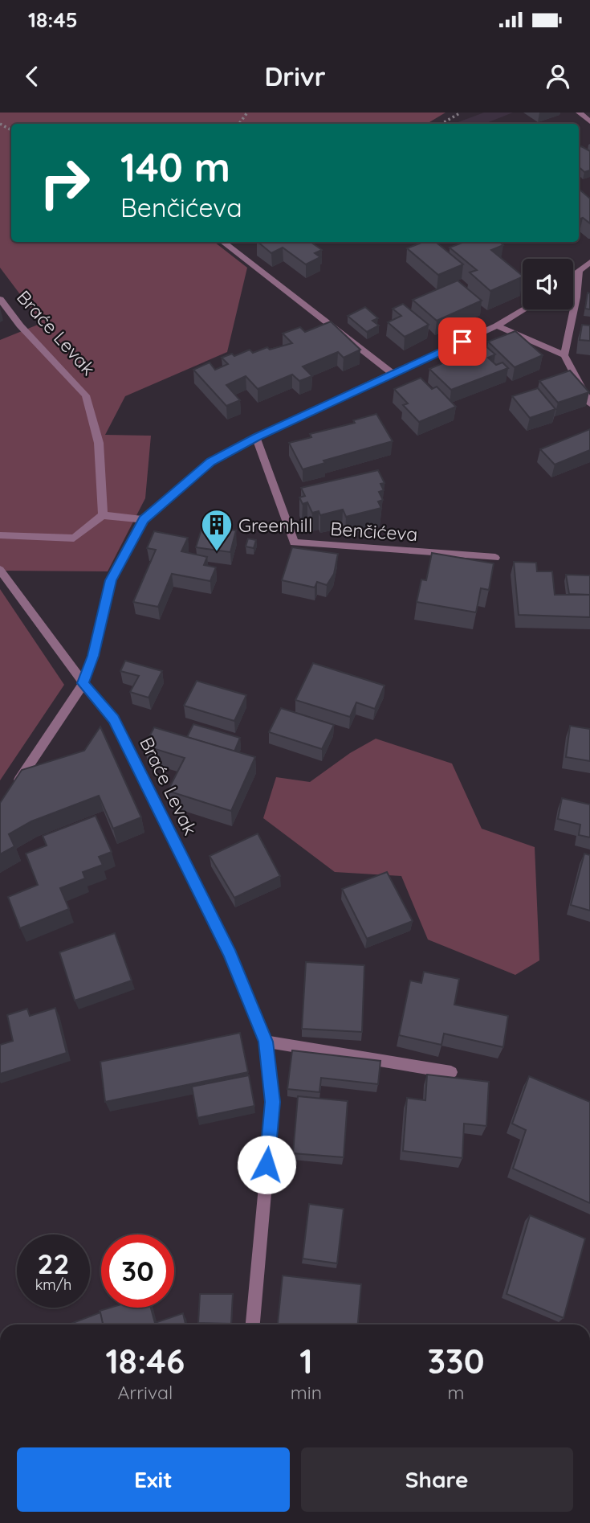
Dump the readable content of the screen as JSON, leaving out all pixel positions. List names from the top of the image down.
{
  "streets": {
    "street": ["Braće Levak", "Benčićeva"]
  },
  "places": {
    "building": ["Greenhill"]
  },
  "page": {
    "status": "18:45",
    "header": "Drivr",
    "turn": ["140 m", "Benčićeva"],
    "speed": "22 km/h",
    "limit": "30",
    "eta": [
      "18:46",
      "Arrival",
      "1",
      "min",
      "330",
      "m"
    ],
    "buttons": ["Exit", "Share"]
  }
}
